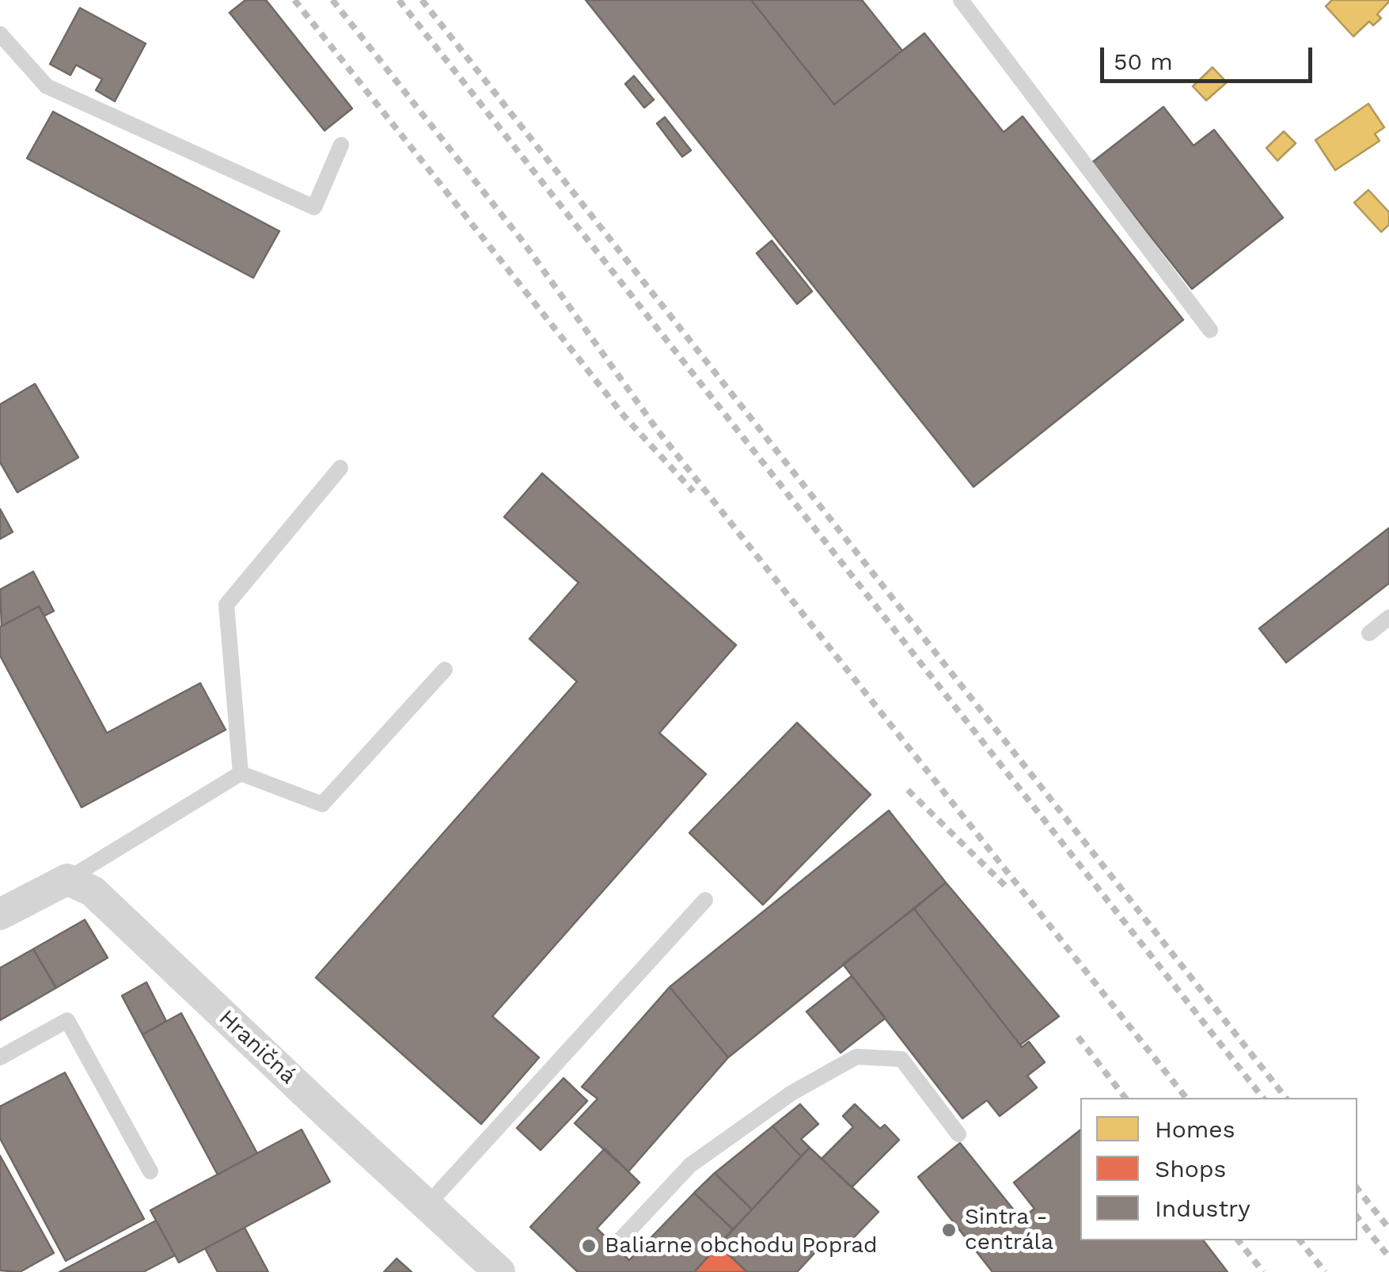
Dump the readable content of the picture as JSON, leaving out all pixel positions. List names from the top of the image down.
{
  "streets": {
    "street": ["Hraničná"]
  },
  "places": ["Sintra - centrála", "Baliarne obchodu Poprad"],
  "legend": ["Homes", "Shops", "Industry"],
  "scale_bar": "50 m"
}
